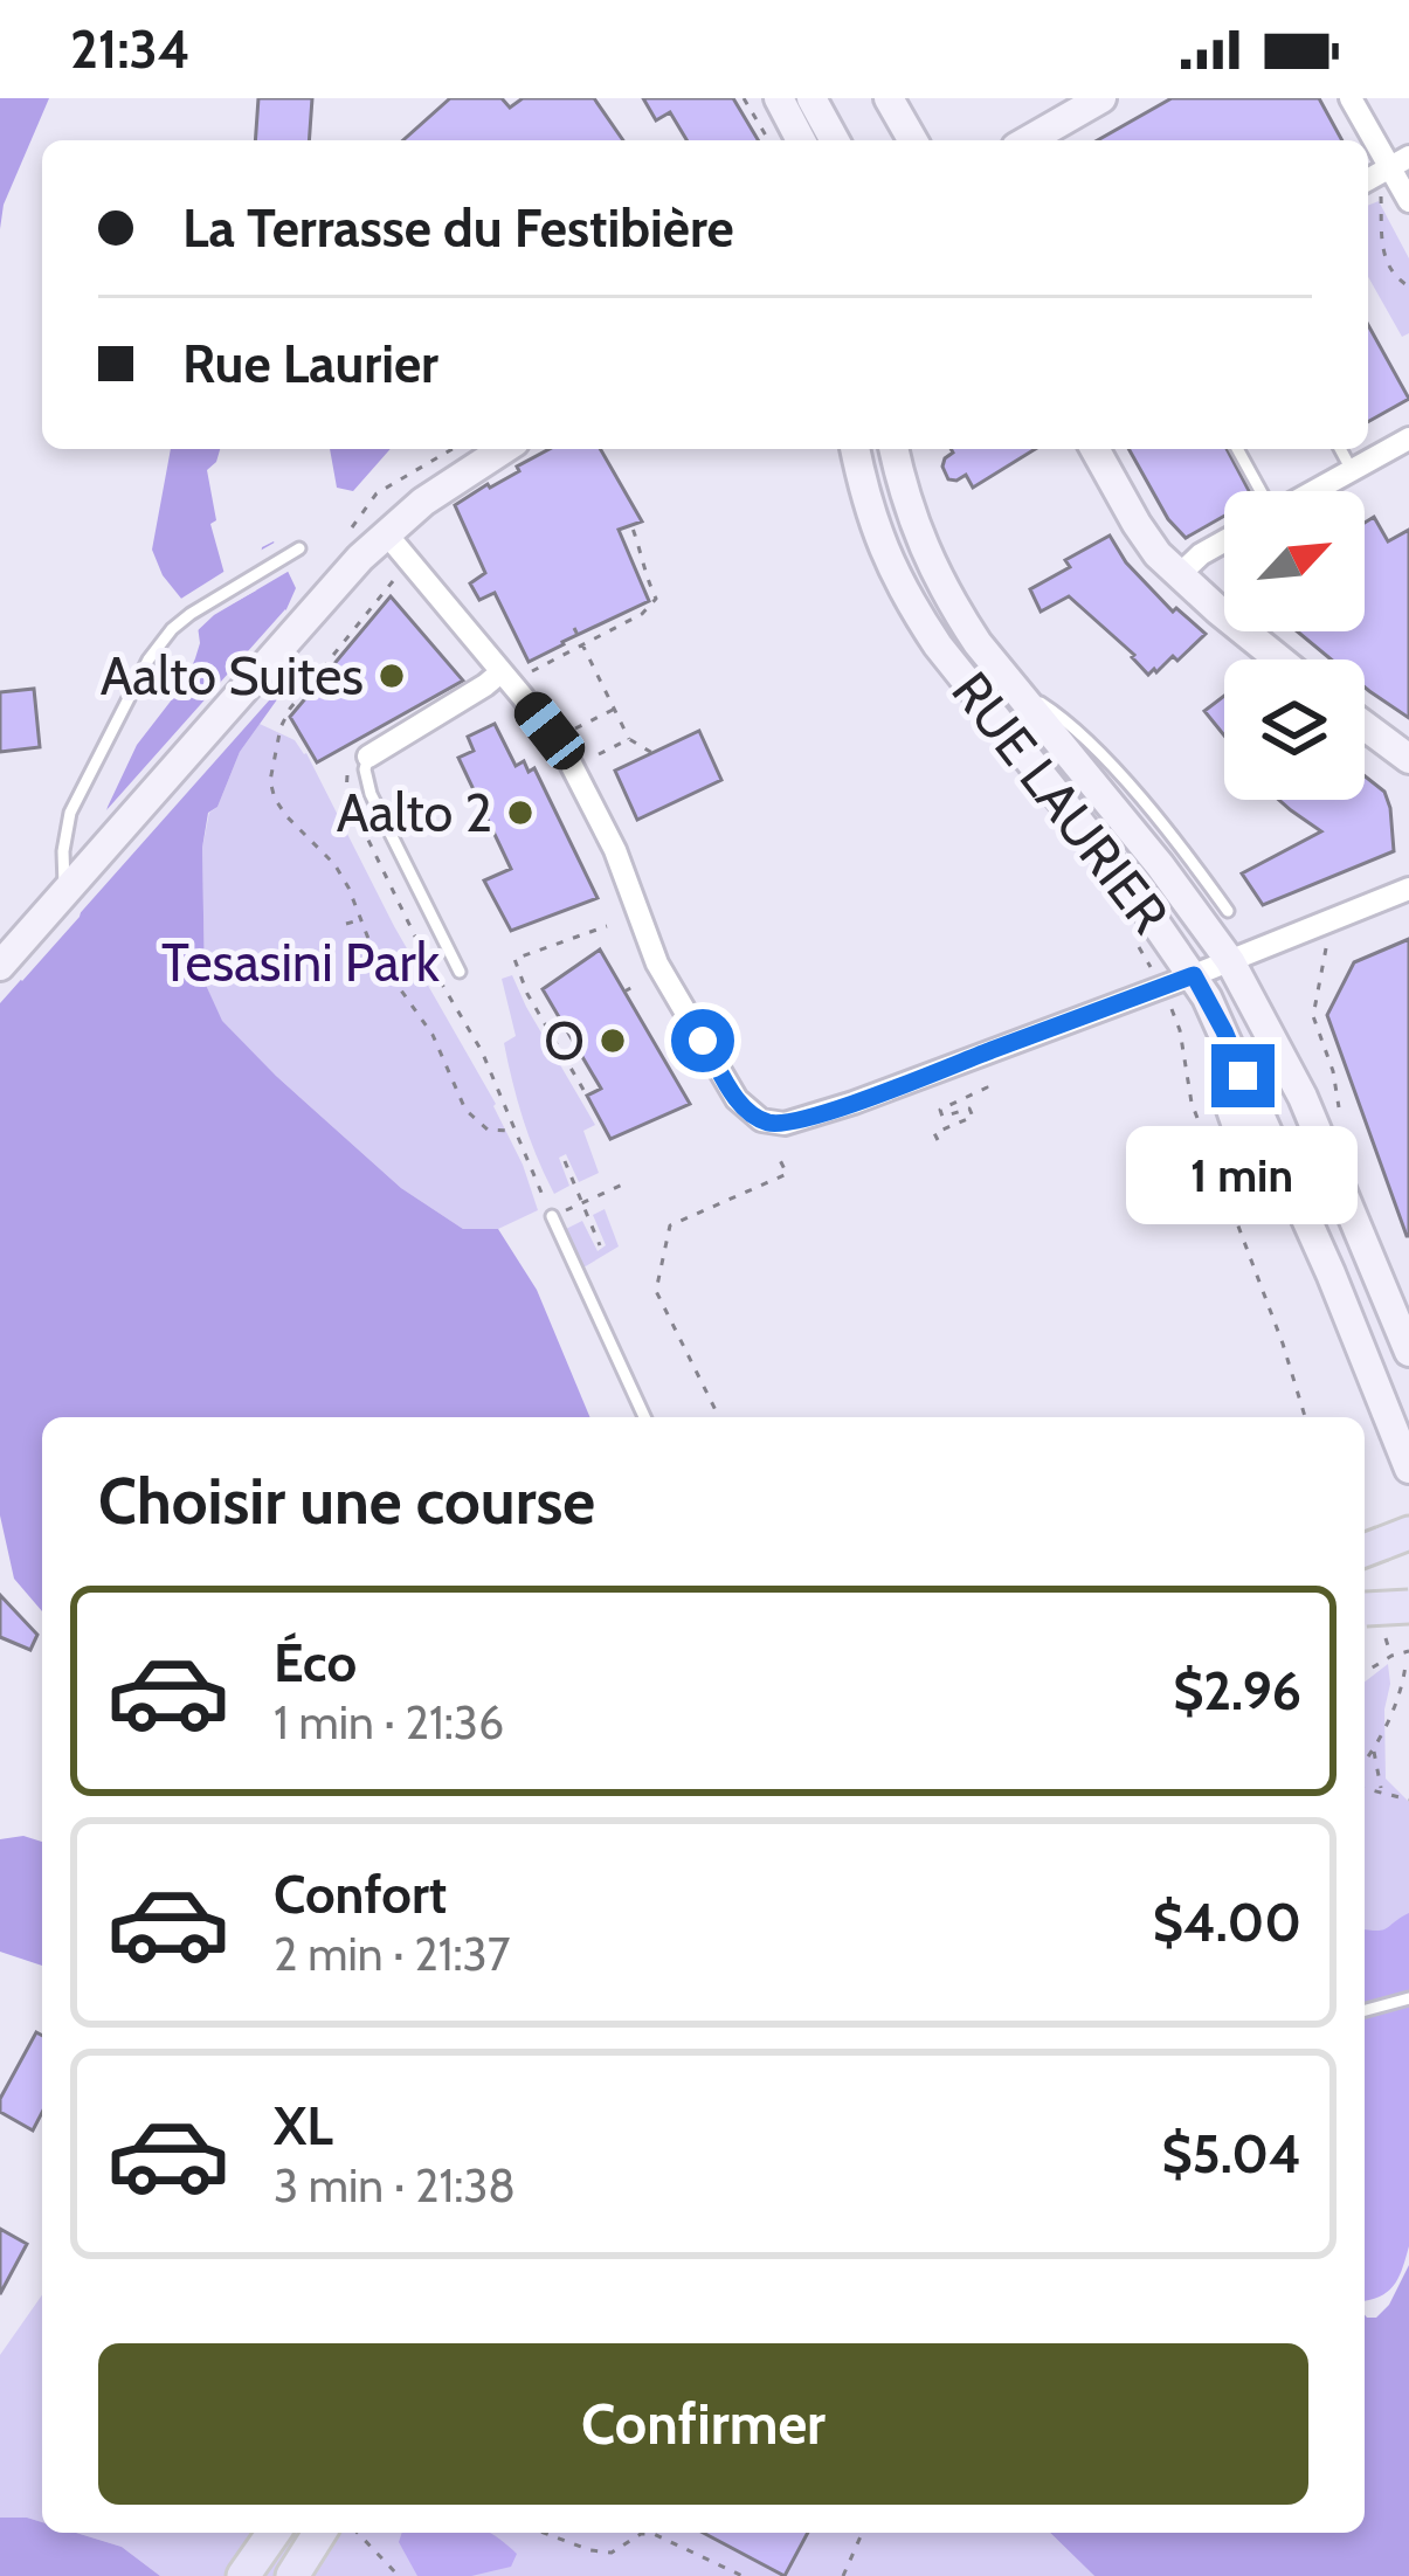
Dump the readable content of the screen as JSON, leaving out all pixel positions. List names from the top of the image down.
{
  "streets": {
    "main road": ["RUE LAURIER"]
  },
  "parks": ["Tesasini Park"],
  "places": ["Aalto Suites", "Aalto 2", "O"],
  "north": "top right",
  "page": {
    "status": "21:34",
    "banner": ["La Terrasse du Festibière", "Rue Laurier"],
    "bubble": "1 min",
    "heading": "Choisir une course",
    "list": [
      {
        "name": "Éco",
        "note": "1 min · 21:36",
        "value": "$2.96"
      },
      {
        "name": "Confort",
        "note": "2 min · 21:37",
        "value": "$4.00"
      },
      {
        "name": "XL",
        "note": "3 min · 21:38",
        "value": "$5.04"
      }
    ],
    "buttons": "Confirmer"
  }
}
